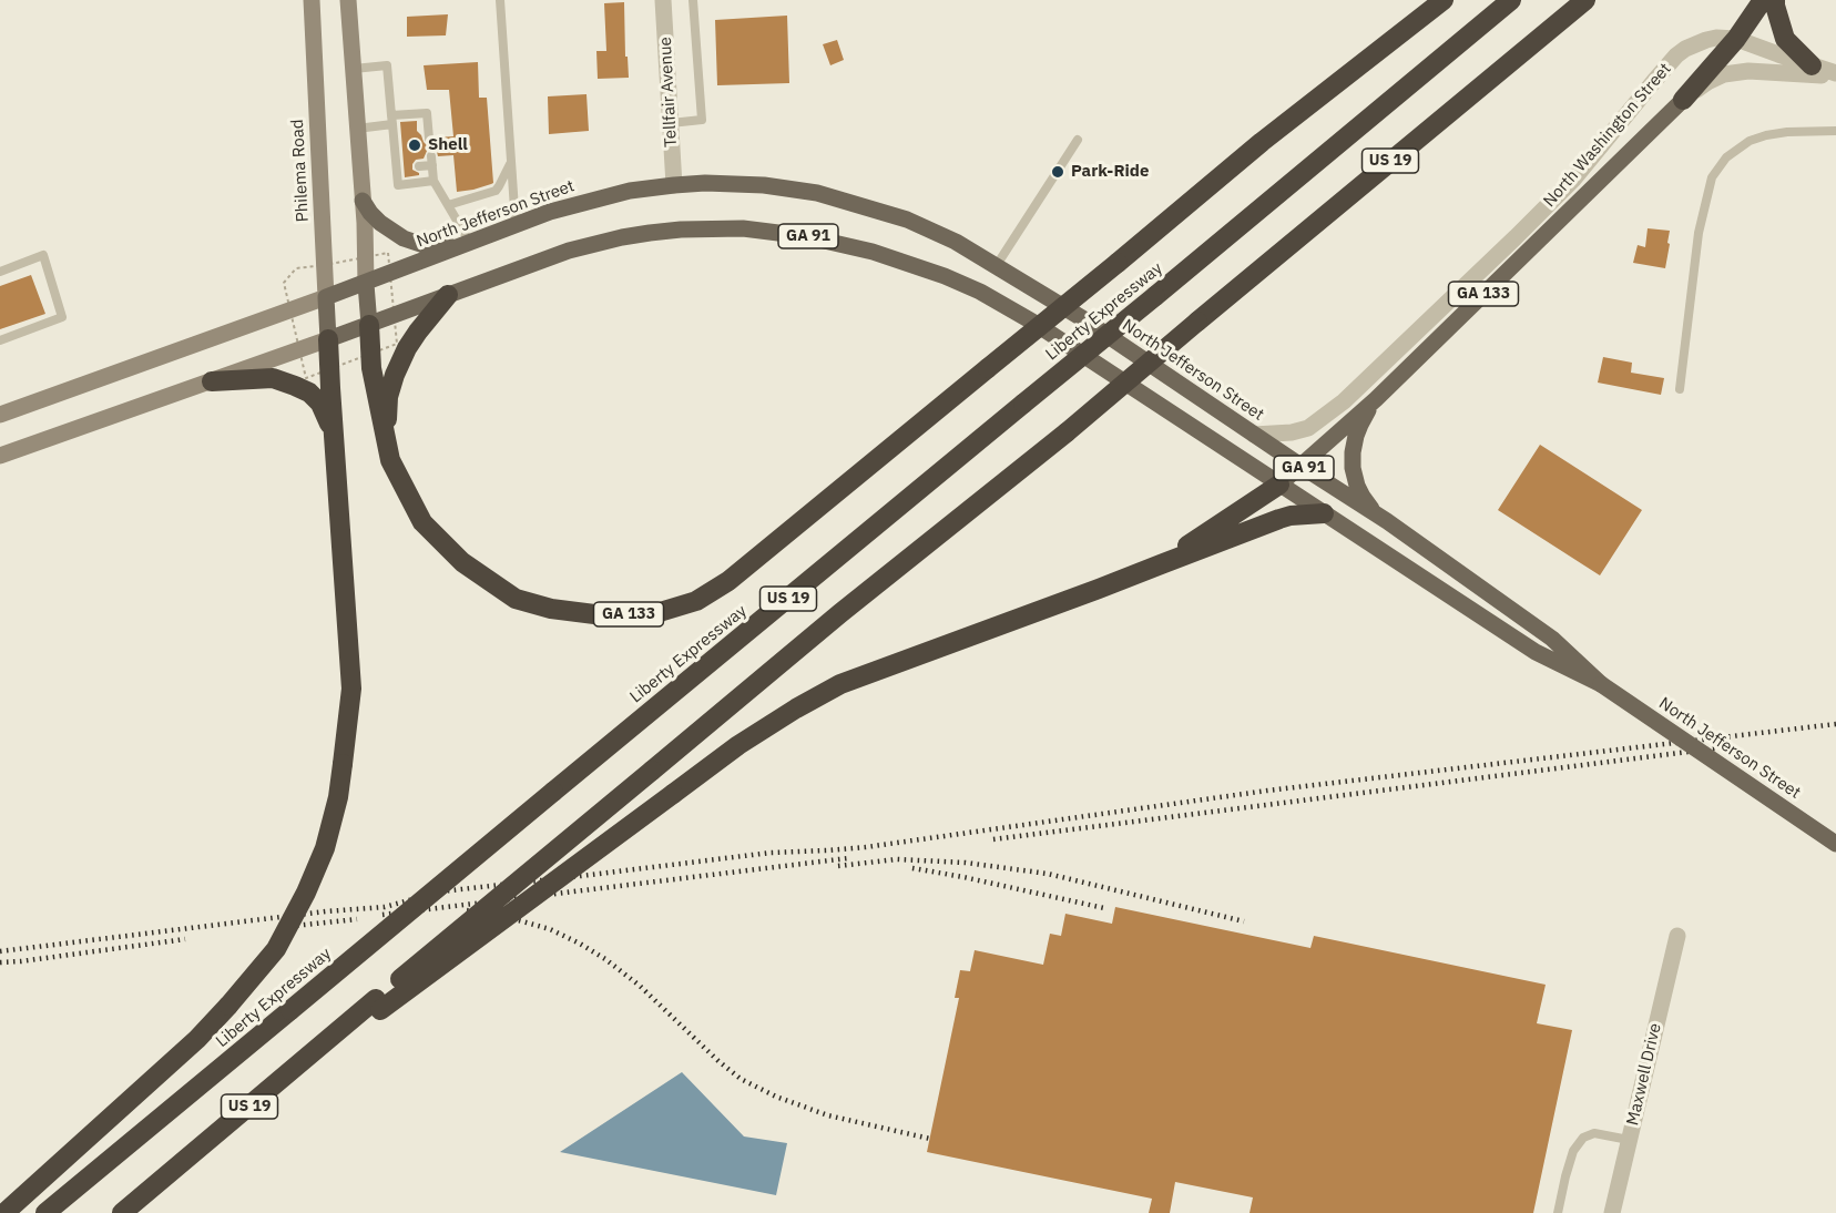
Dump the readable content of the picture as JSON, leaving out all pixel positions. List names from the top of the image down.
{
  "streets": {
    "highway": ["US 19", "GA 133", "Liberty Expressway"],
    "main road": ["Philema Road", "North Jefferson Street", "GA 91"],
    "street": ["Tellfair Avenue", "North Washington Street", "Maxwell Drive"]
  },
  "crossings": [
    ["Tellfair Avenue", "North Jefferson Street"],
    ["North Washington Street", "North Jefferson Street"],
    ["North Washington Street", "GA 133"],
    ["Philema Road", "North Jefferson Street"],
    ["Philema Road", "GA 91"],
    ["North Jefferson Street", "GA 91"],
    ["North Jefferson Street", "GA 133"],
    ["GA 91", "GA 133"]
  ],
  "places": ["Shell", "Park-Ride"]
}
